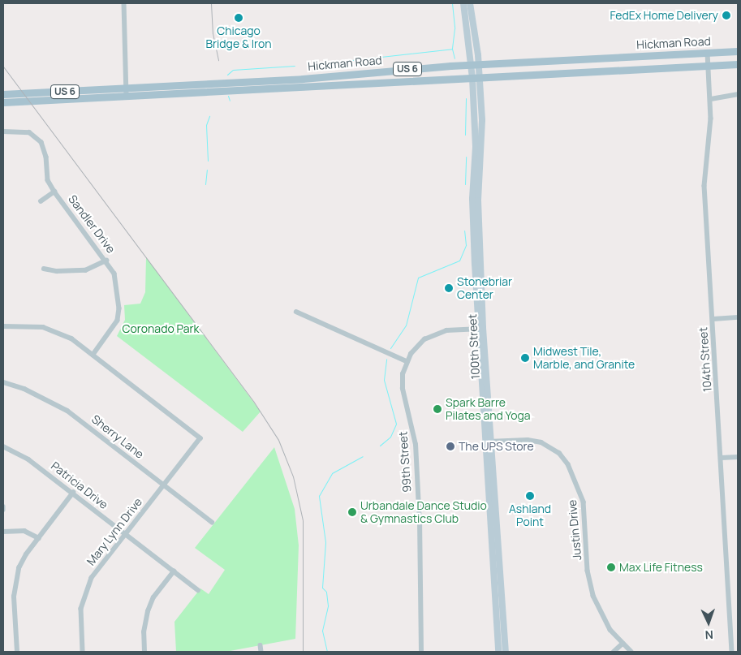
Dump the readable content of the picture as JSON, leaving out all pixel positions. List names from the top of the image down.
{
  "streets": {
    "main road": ["Hickman Road", "US 6", "100th Street"],
    "street": [
      "Sandler Drive",
      "104th Street",
      "Sherry Lane",
      "99th Street",
      "Patricia Drive",
      "Justin Drive",
      "Mary Lynn Drive"
    ]
  },
  "crossings": [
    ["Hickman Road", "100th Street"],
    ["Hickman Road", "104th Street"],
    ["Sandler Drive", "Mary Lynn Drive"],
    ["100th Street", "99th Street"],
    ["100th Street", "Justin Drive"],
    ["Sherry Lane", "Mary Lynn Drive"],
    ["Patricia Drive", "Mary Lynn Drive"]
  ],
  "parks": ["Coronado Park"],
  "places": [
    "FedEx Home Delivery",
    "Chicago Bridge & Iron",
    "Stonebriar Center",
    "Midwest Tile, Marble, and Granite",
    "Spark Barre Pilates and Yoga",
    "The UPS Store",
    "Ashland Point",
    "Urbandale Dance Studio & Gymnastics Club",
    "Max Life Fitness"
  ],
  "north": "bottom"
}
